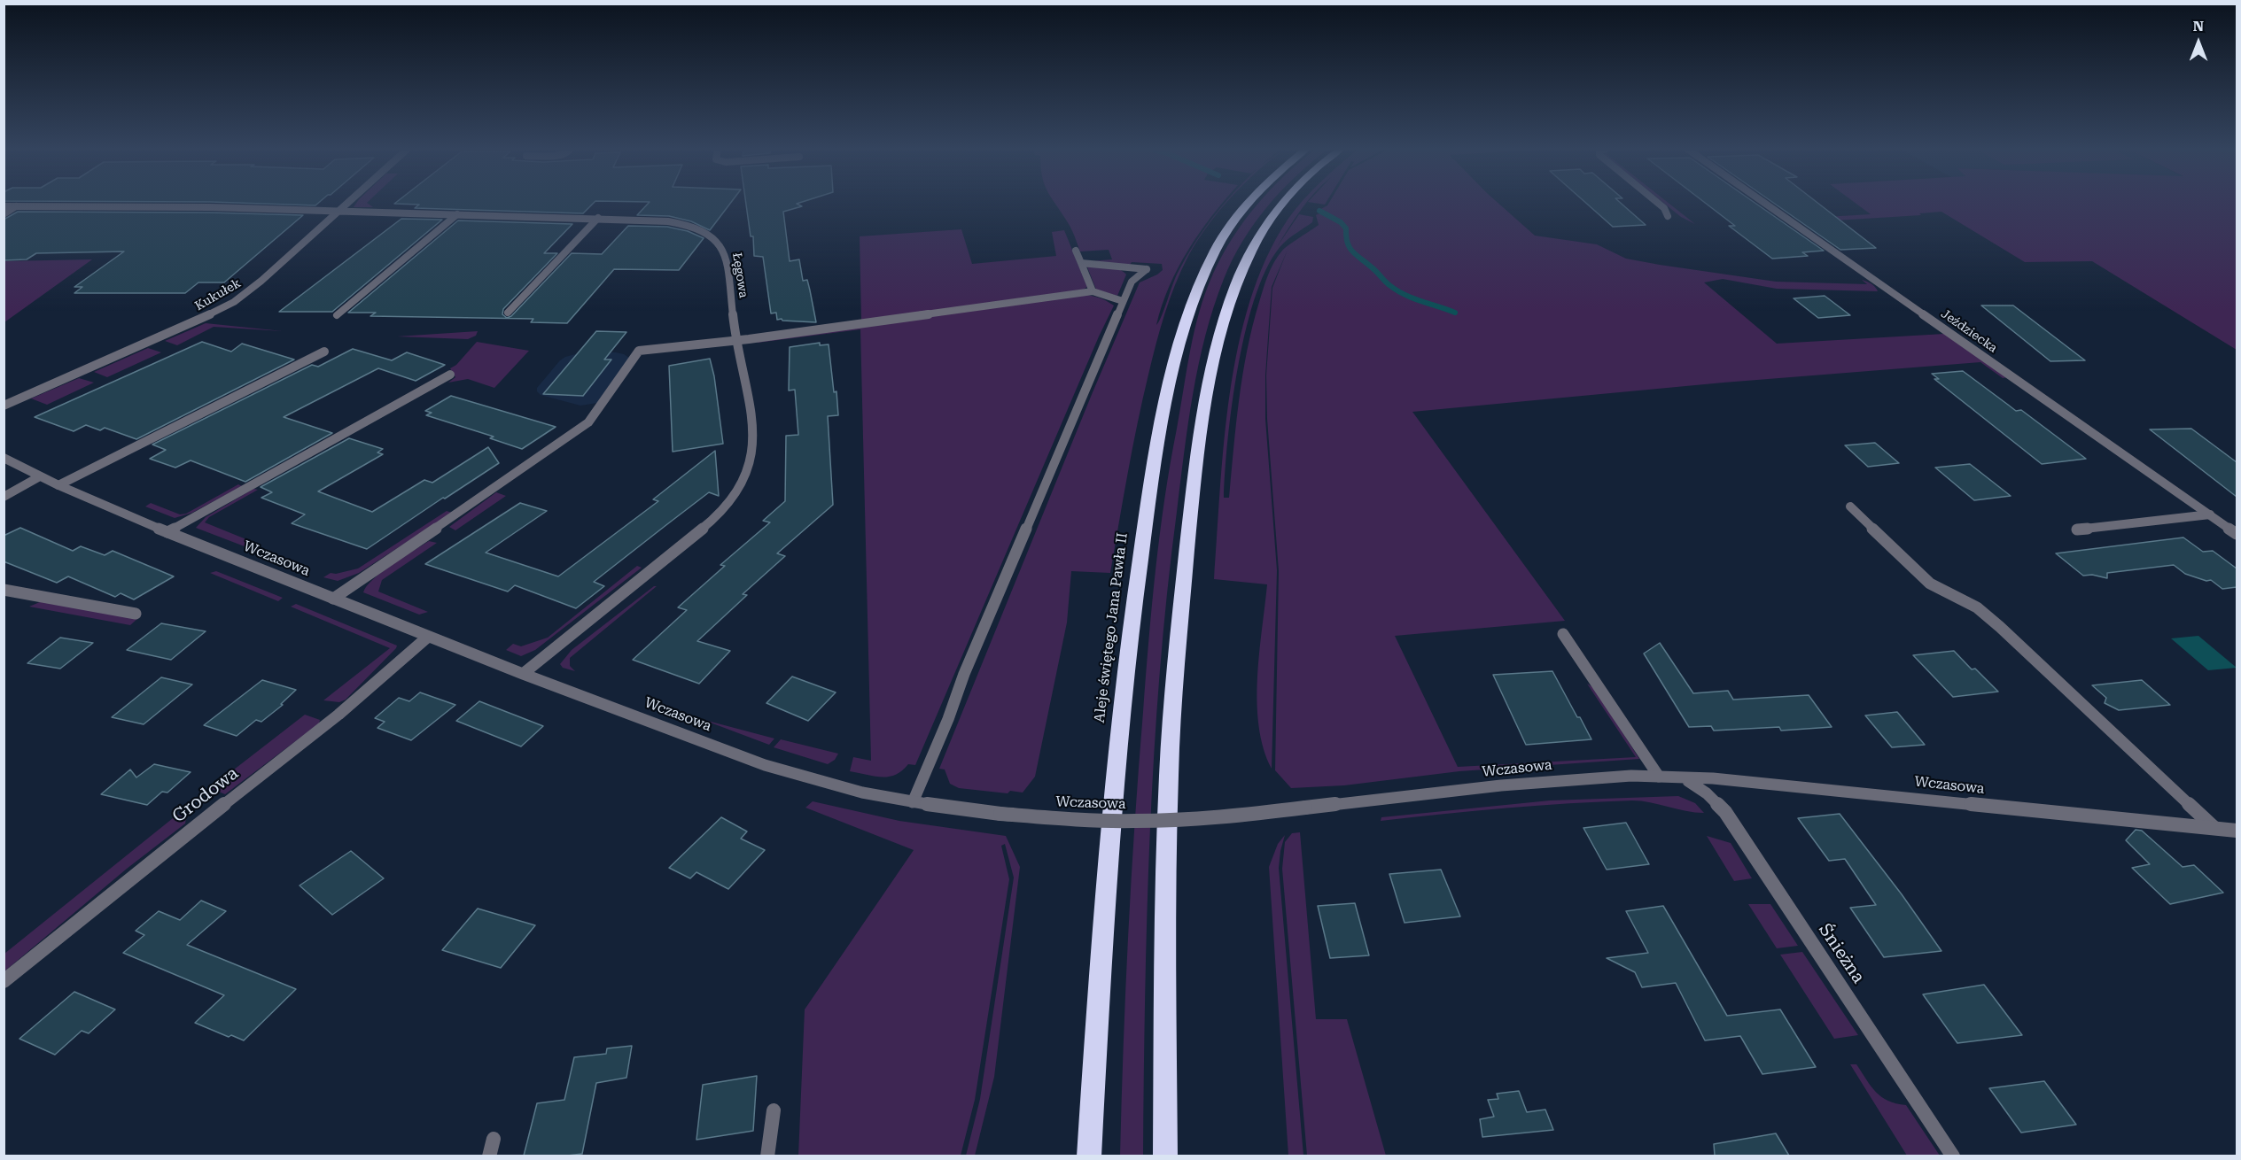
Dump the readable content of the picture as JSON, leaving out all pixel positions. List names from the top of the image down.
{
  "streets": {
    "highway": ["Aleje świętego Jana Pawła II"],
    "street": [
      "Łęgowa",
      "Kukułek",
      "Jeździecka",
      "Wczasowa",
      "Grodowa",
      "Śnieżna"
    ]
  },
  "crossings": [
    ["Łęgowa", "Kukułek"],
    ["Łęgowa", "Wczasowa"],
    ["Wczasowa", "Grodowa"],
    ["Wczasowa", "Śnieżna"]
  ],
  "north": "top"
}
